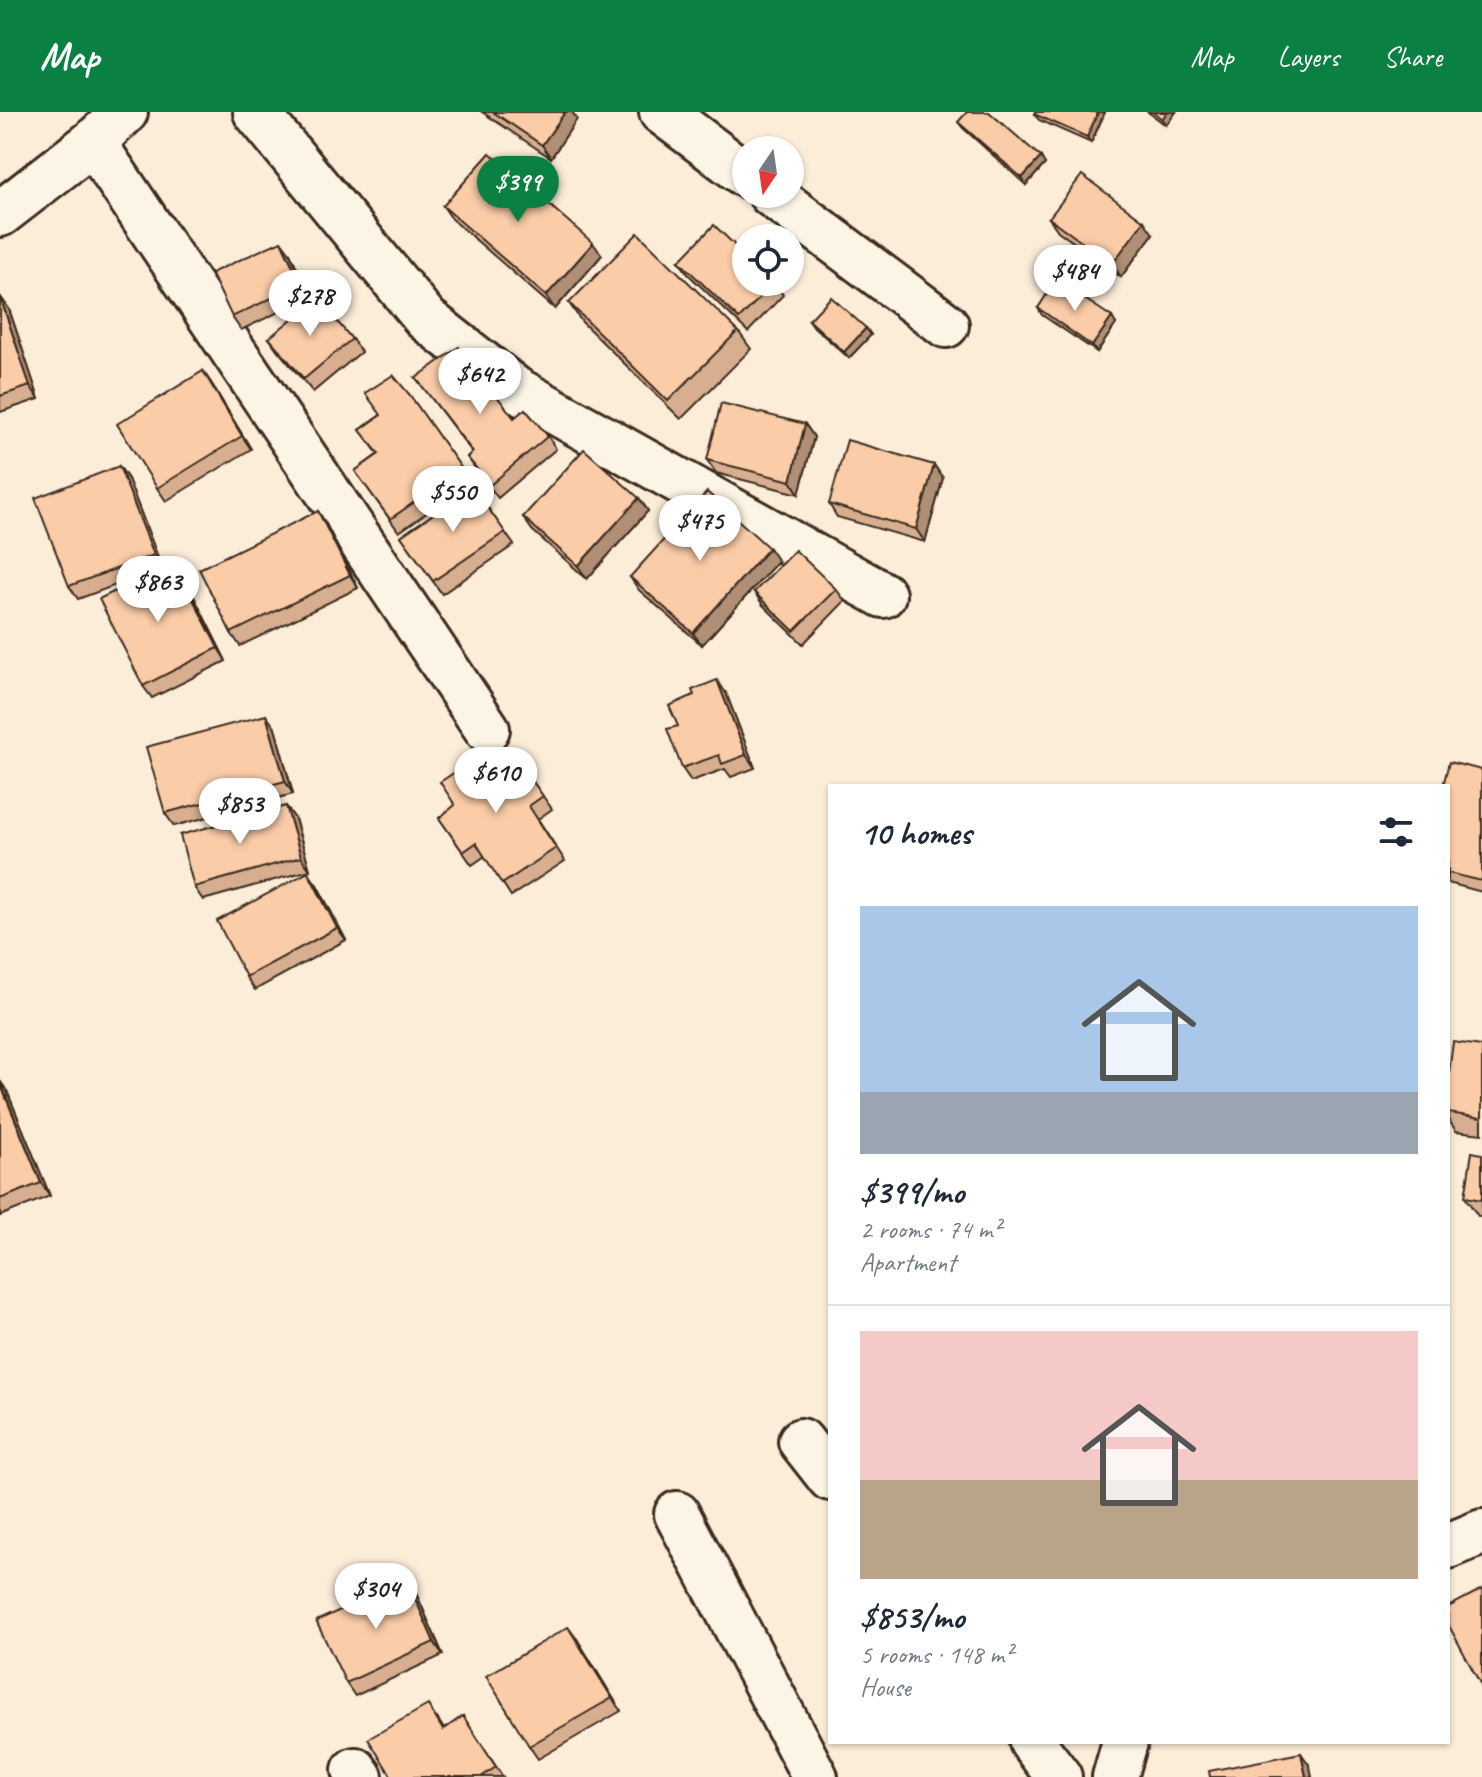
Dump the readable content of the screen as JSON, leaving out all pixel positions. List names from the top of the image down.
{
  "north": "bottom",
  "page": {
    "header": "Map",
    "nav": ["Map", "Layers", "Share"],
    "price": [
      "$399",
      "$484",
      "$278",
      "$642",
      "$550",
      "$475",
      "$863",
      "$610",
      "$853",
      "$304"
    ],
    "heading": "10 homes",
    "list": [
      {
        "name": "$399/mo",
        "note": "2 rooms · 74 m² · Apartment"
      },
      {
        "name": "$853/mo",
        "note": "5 rooms · 148 m² · House"
      }
    ]
  }
}
